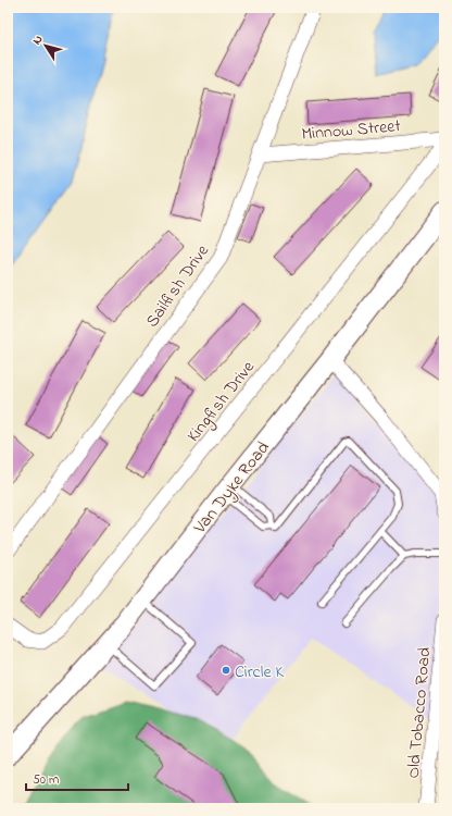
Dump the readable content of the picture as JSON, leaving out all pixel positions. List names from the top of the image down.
{
  "streets": {
    "main road": ["Van Dyke Road"],
    "street": [
      "Minnow Street",
      "Sailfish Drive",
      "Kingfish Drive",
      "Old Tobacco Road"
    ]
  },
  "crossings": [
    ["Minnow Street", "Sailfish Drive"]
  ],
  "places": ["Circle K"],
  "scale_bar": "50 m",
  "north": "top left"
}
